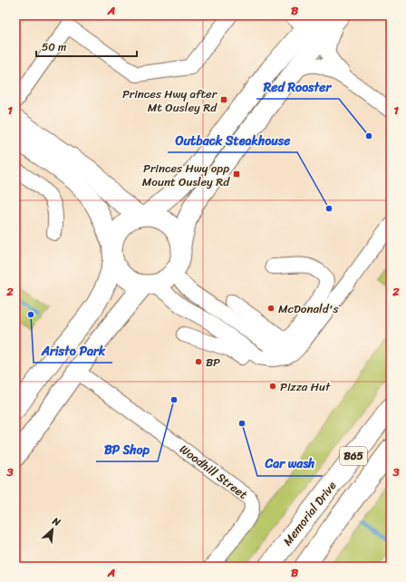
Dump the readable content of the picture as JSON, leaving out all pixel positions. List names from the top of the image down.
{
  "streets": {
    "highway": ["B65", "Memorial Drive"],
    "street": ["Woodhill Street"]
  },
  "places": {
    "transit": ["Princes Hwy after Mt Ousley Rd", "Princes Hwy opp Mount Ousley Rd"],
    "other": [
      "Red Rooster",
      "Outback Steakhouse",
      "McDonald's",
      "Aristo Park",
      "BP",
      "Pizza Hut",
      "BP Shop",
      "Car wash"
    ]
  },
  "scale_bar": "50 m",
  "north": "top right",
  "grid": {
    "columns": ["A", "B"],
    "rows": ["1", "2", "3"]
  }
}
